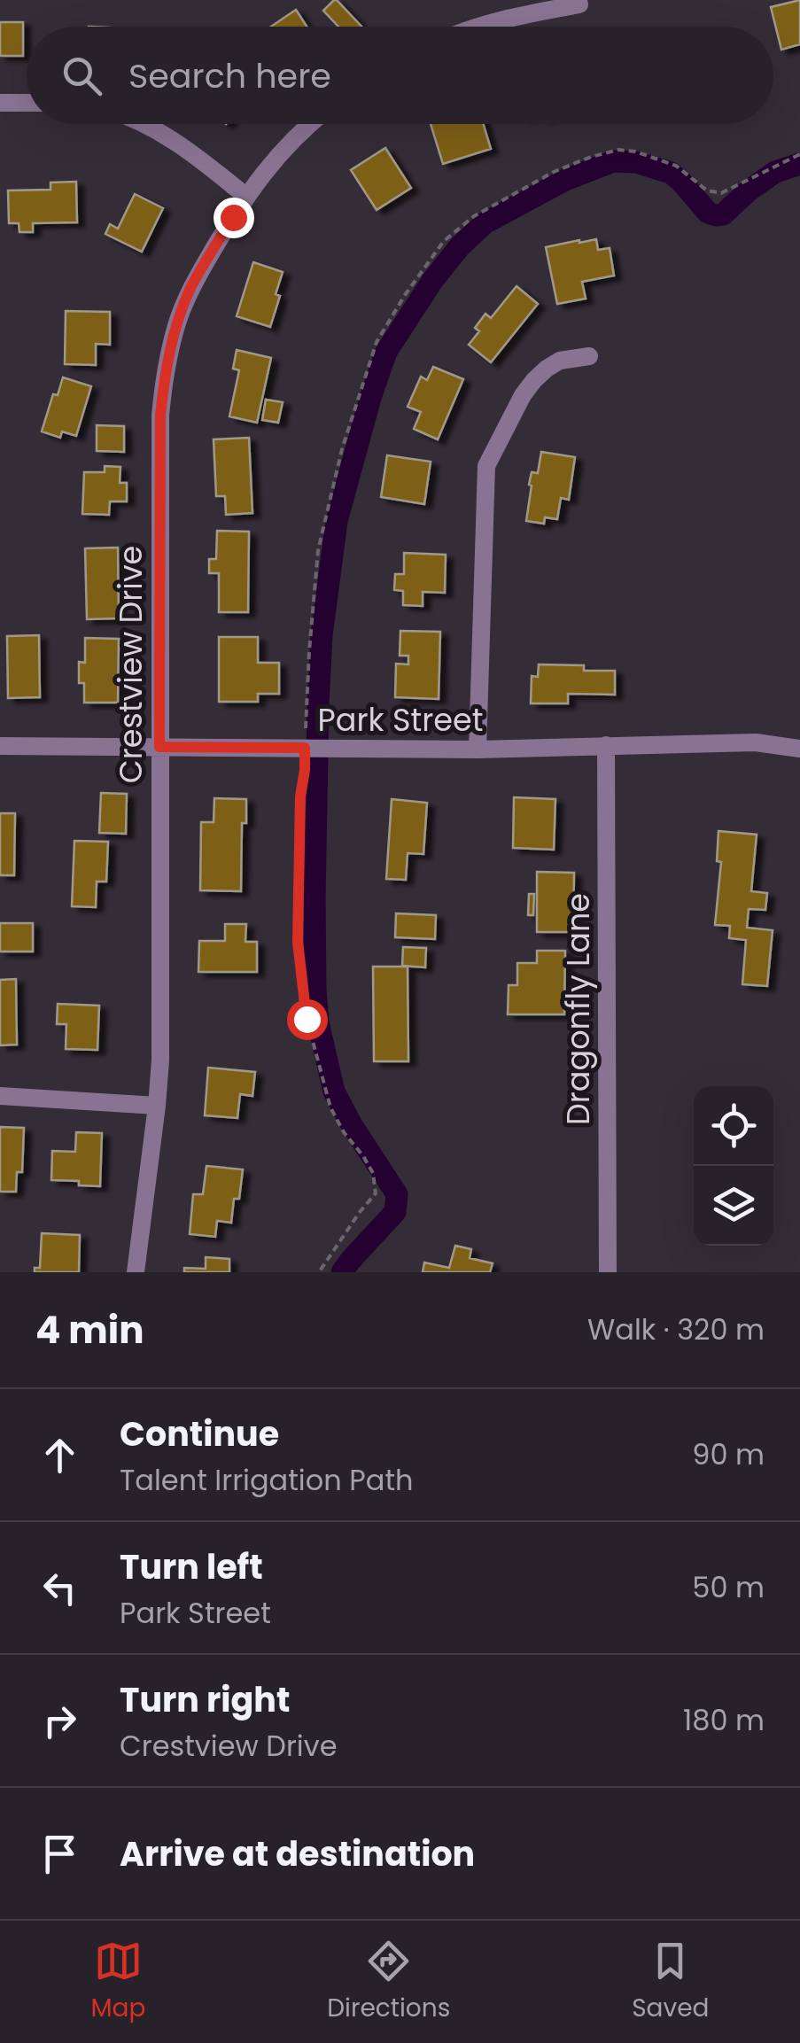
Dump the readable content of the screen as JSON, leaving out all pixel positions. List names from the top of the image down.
{
  "streets": {
    "street": ["Crestview Drive", "Park Street", "Dragonfly Lane"]
  },
  "crossings": [
    ["Crestview Drive", "Park Street"],
    ["Park Street", "Dragonfly Lane"]
  ],
  "page": {
    "search": "Search here",
    "heading": ["4 min", "Walk · 320 m"],
    "list": [
      ["Continue", "Talent Irrigation Path", "90 m"],
      ["Turn left", "Park Street", "50 m"],
      ["Turn right", "Crestview Drive", "180 m"],
      "Arrive at destination"
    ],
    "nav": ["Map", "Directions", "Saved"]
  }
}
